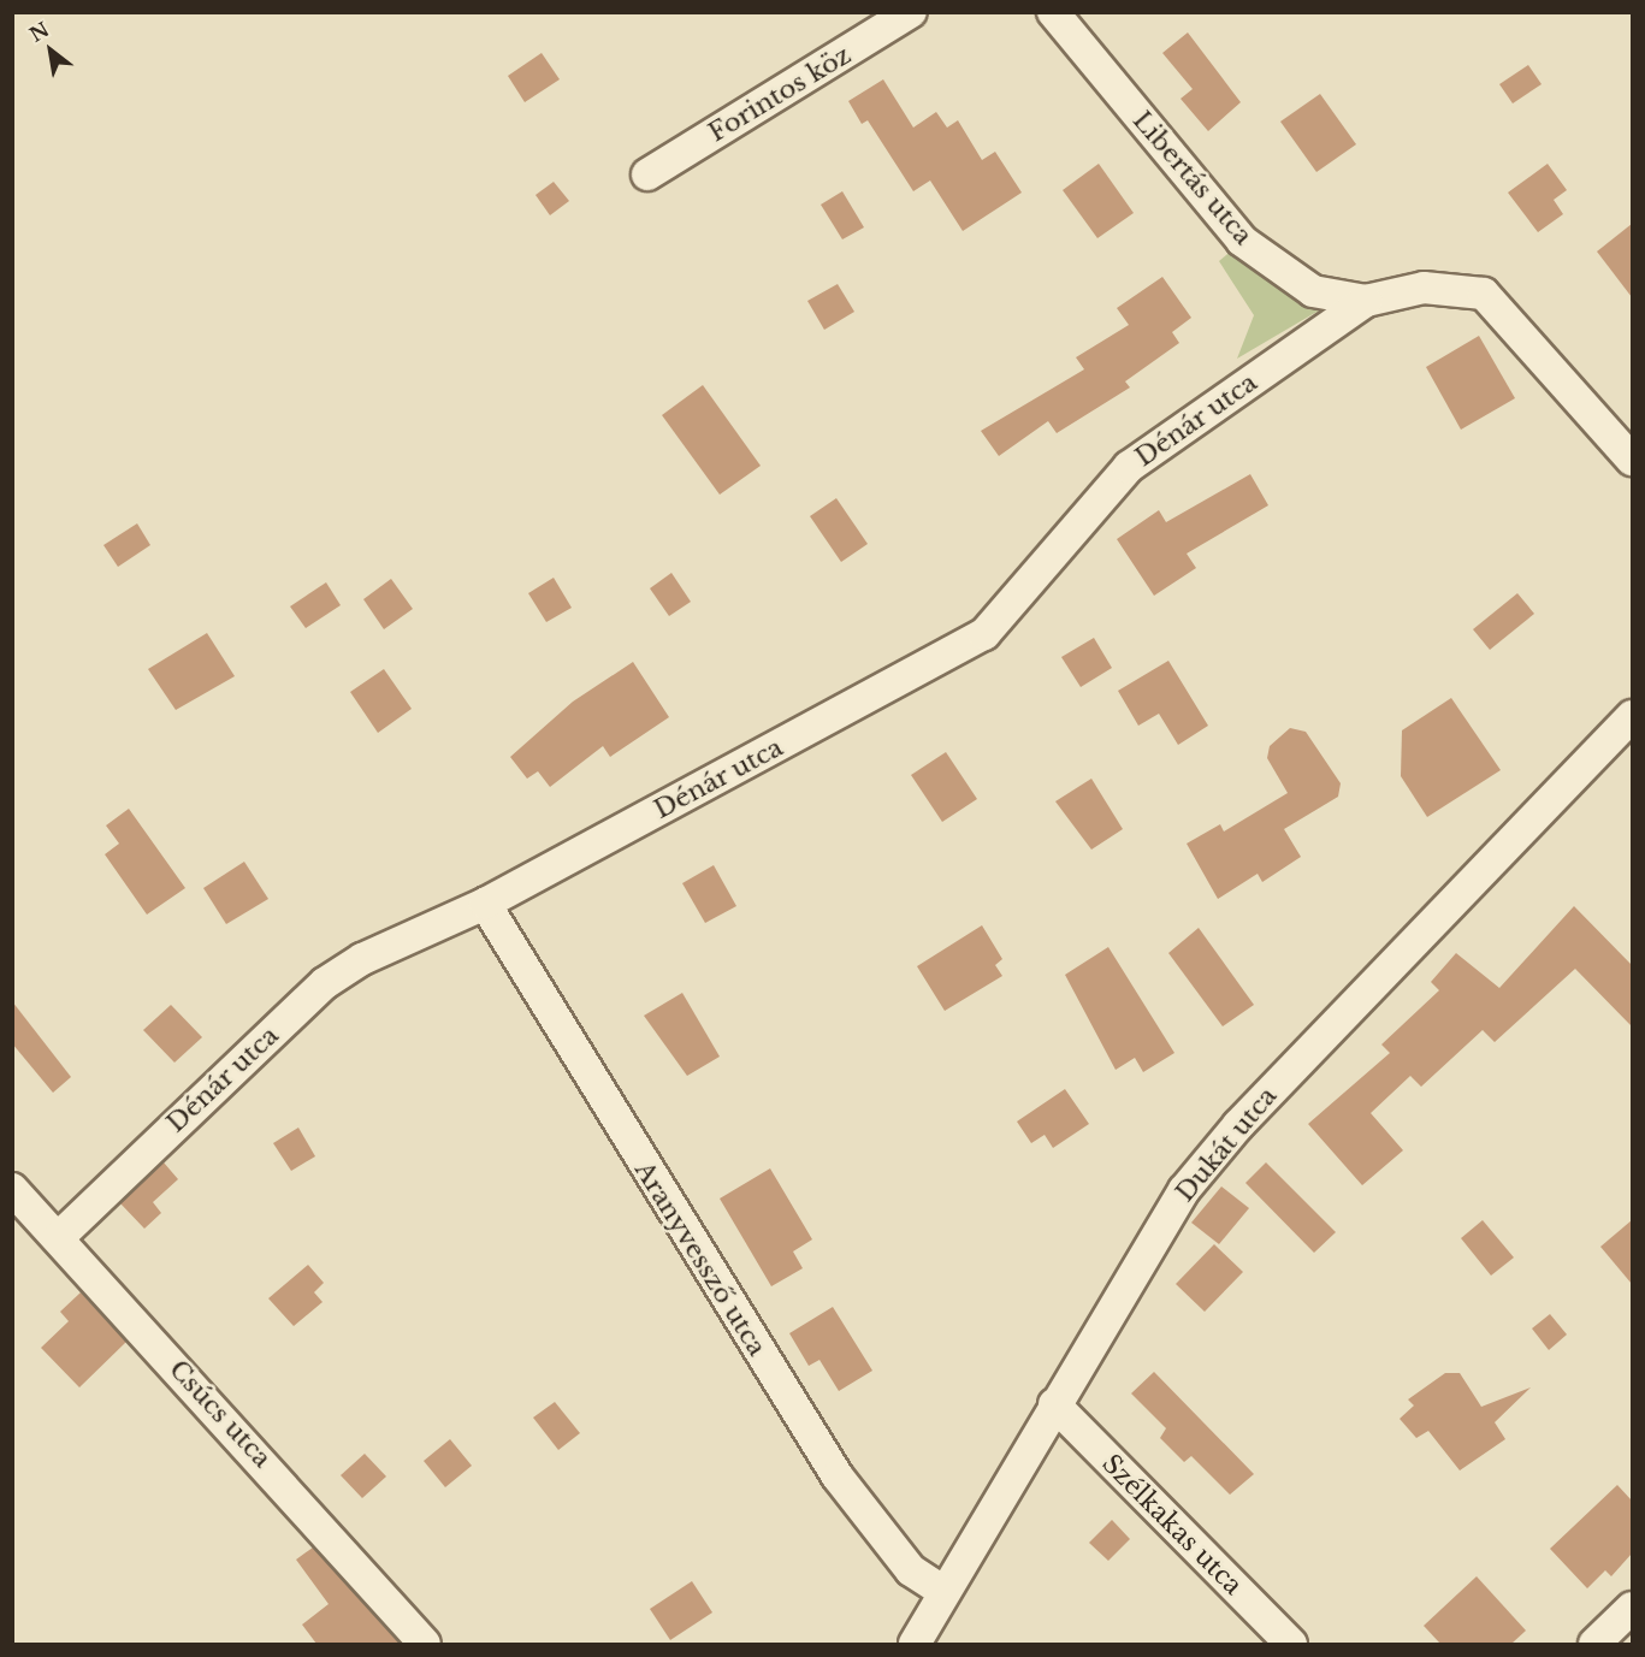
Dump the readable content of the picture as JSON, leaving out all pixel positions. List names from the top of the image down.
{
  "streets": {
    "street": [
      "Forintos köz",
      "Libertás utca",
      "Dénár utca",
      "Dukát utca",
      "Aranyvessző utca",
      "Csúcs utca",
      "Szélkakas utca"
    ]
  },
  "crossings": [
    ["Libertás utca", "Dénár utca"],
    ["Dénár utca", "Aranyvessző utca"],
    ["Dénár utca", "Csúcs utca"],
    ["Dukát utca", "Aranyvessző utca"],
    ["Dukát utca", "Szélkakas utca"]
  ],
  "north": "top left"
}
